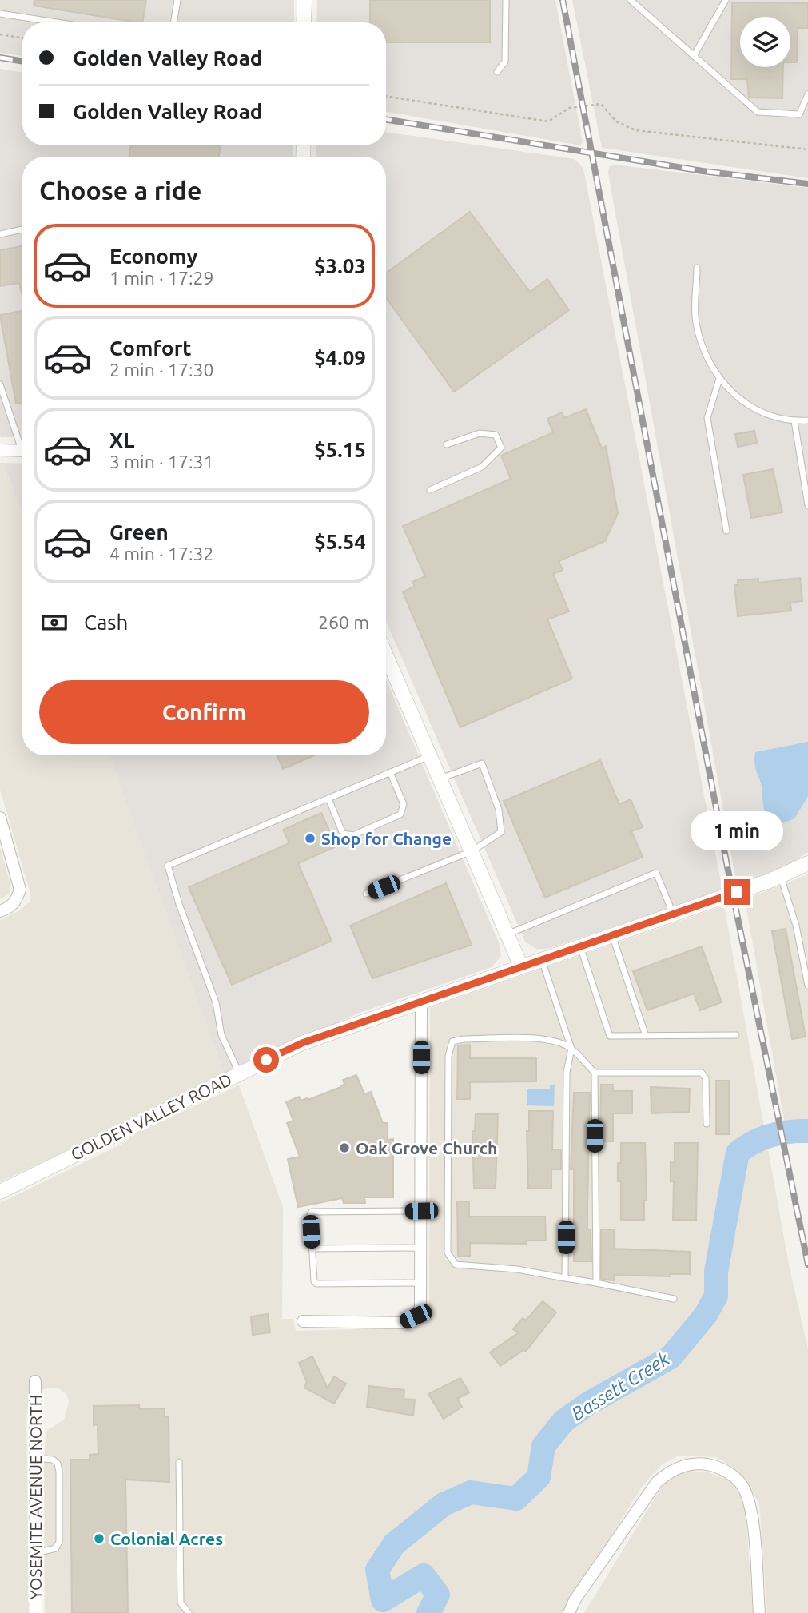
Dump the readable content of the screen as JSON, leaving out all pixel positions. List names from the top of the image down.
{
  "streets": {
    "street": ["GOLDEN VALLEY ROAD", "YOSEMITE AVENUE NORTH"]
  },
  "water": ["Bassett Creek"],
  "places": ["Shop for Change", "Oak Grove Church", "Colonial Acres"],
  "page": {
    "banner": ["Golden Valley Road", "Golden Valley Road"],
    "heading": "Choose a ride",
    "list": [
      {
        "name": "Economy",
        "note": "1 min · 17:29",
        "value": "$3.03"
      },
      {
        "name": "Comfort",
        "note": "2 min · 17:30",
        "value": "$4.09"
      },
      {
        "name": "XL",
        "note": "3 min · 17:31",
        "value": "$5.15"
      },
      {
        "name": "Green",
        "note": "4 min · 17:32",
        "value": "$5.54"
      }
    ],
    "pay": ["Cash", "260 m"],
    "buttons": "Confirm",
    "bubble": "1 min"
  }
}
